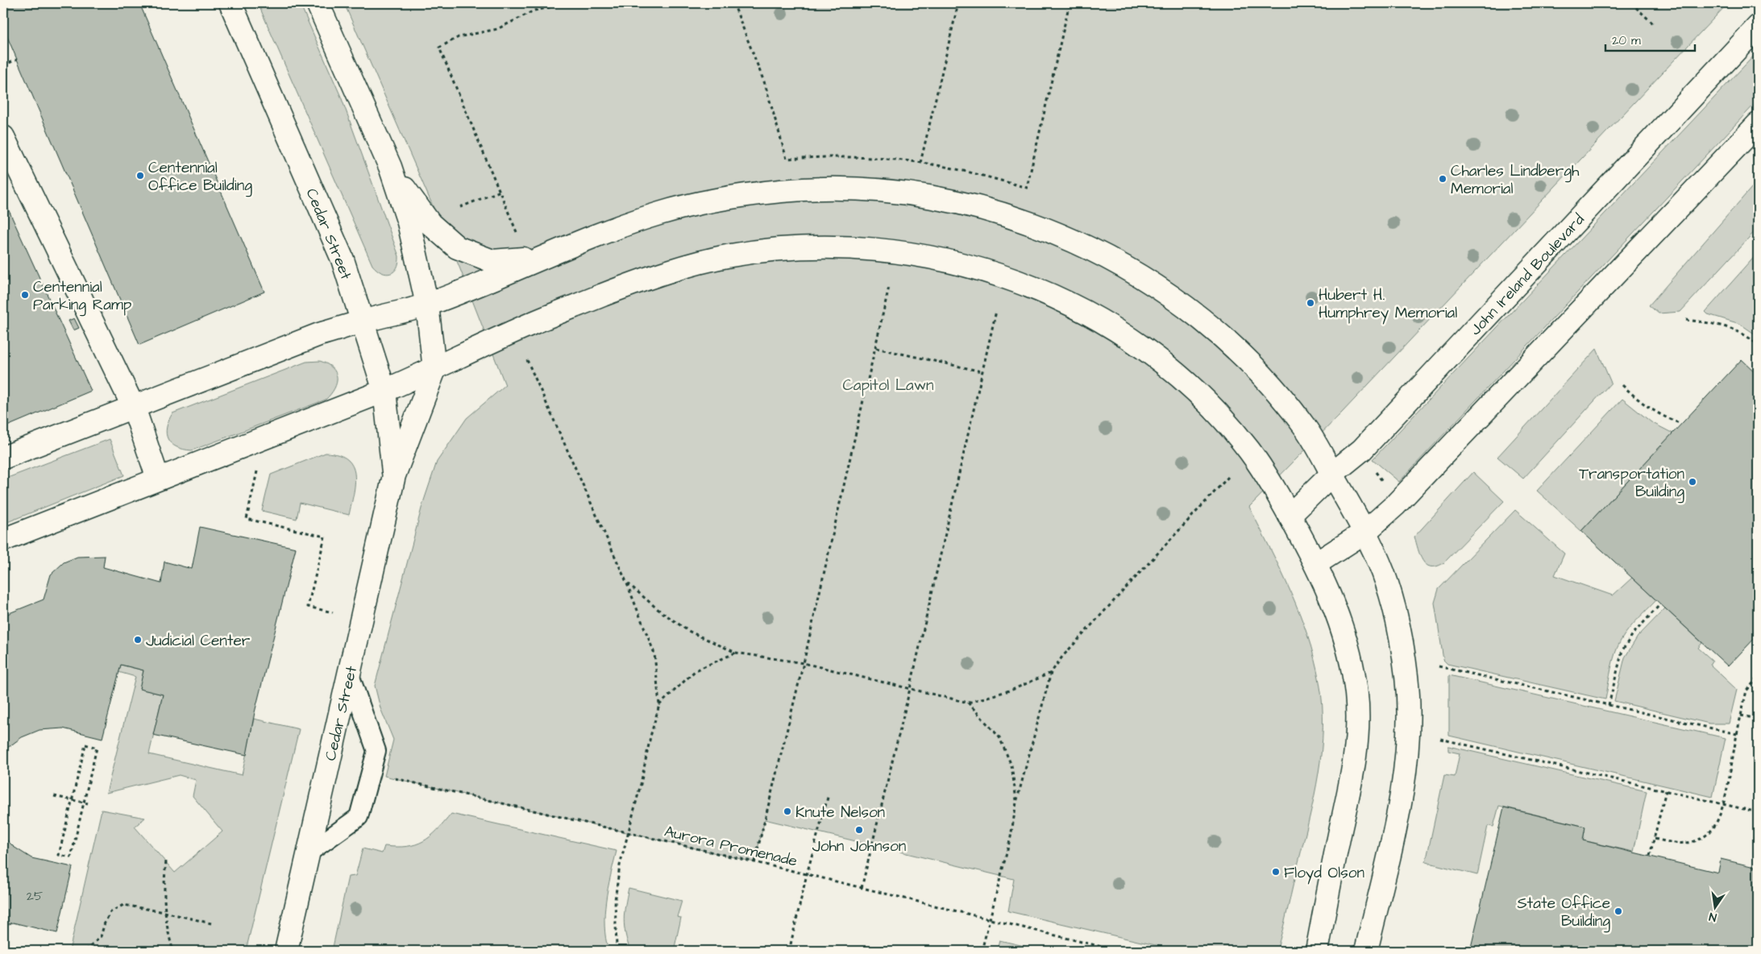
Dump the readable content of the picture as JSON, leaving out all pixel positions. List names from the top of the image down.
{
  "streets": {
    "street": ["Cedar Street", "John Ireland Boulevard"],
    "path": ["Aurora Promenade"]
  },
  "parks": ["Capitol Lawn"],
  "places": [
    "Centennial Office Building",
    "Charles Lindbergh Memorial",
    "Centennial Parking Ramp",
    "Hubert H. Humphrey Memorial",
    "Transportation Building",
    "Judicial Center",
    "Knute Nelson",
    "John Johnson",
    "Floyd Olson",
    "State Office Building"
  ],
  "house_numbers": ["25"],
  "scale_bar": "20 m",
  "north": "bottom"
}
